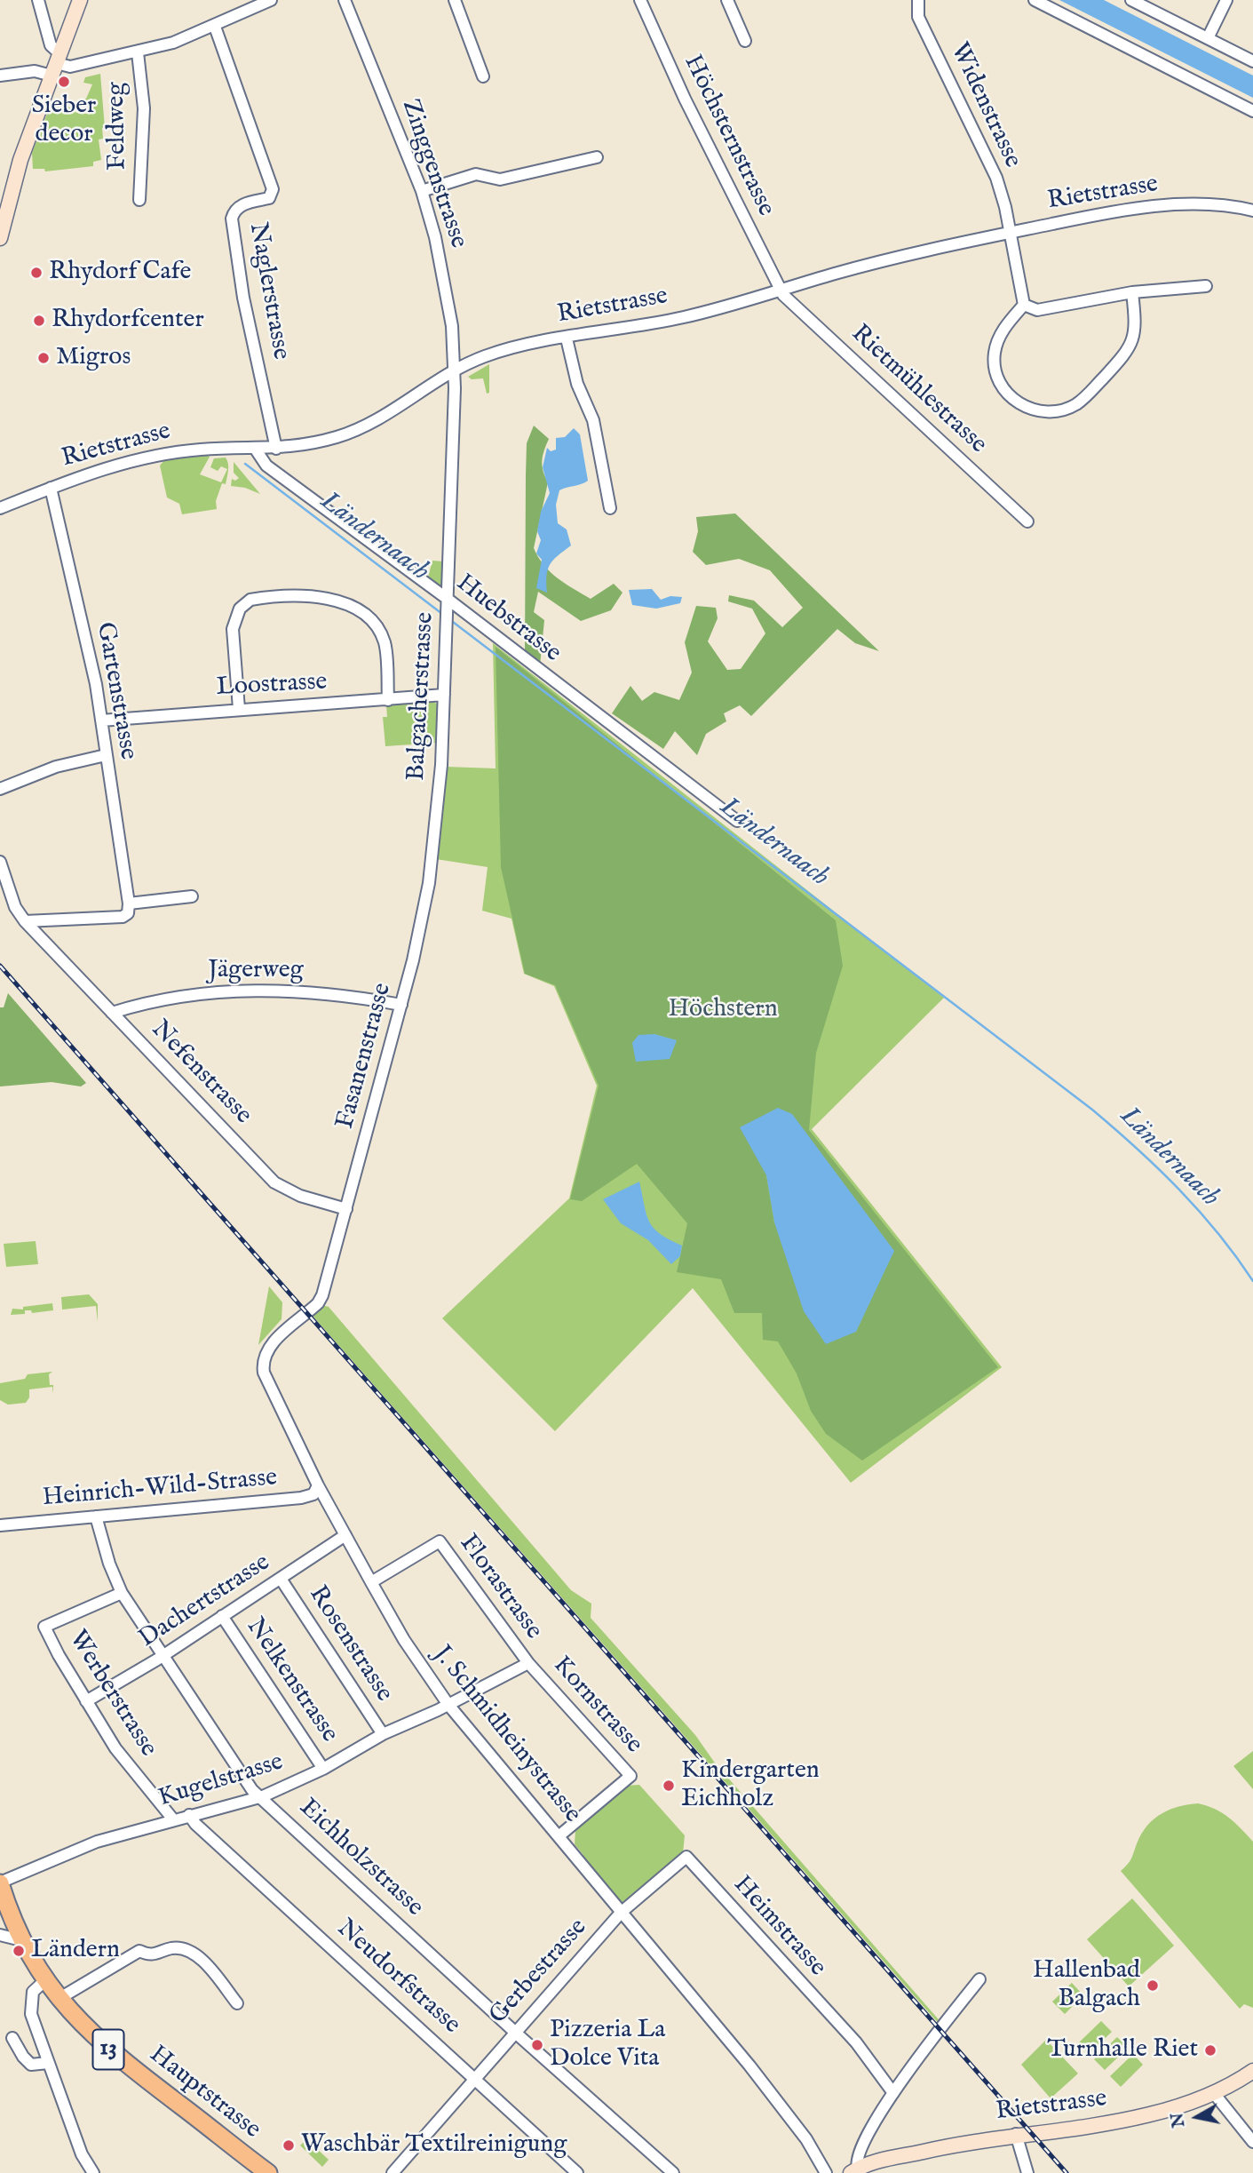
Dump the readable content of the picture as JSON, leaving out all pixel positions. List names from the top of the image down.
{
  "streets": {
    "main road": ["13", "Hauptstrasse"],
    "street": [
      "Widenstrasse",
      "Feldweg",
      "Höchsternstrasse",
      "Zinggenstrasse",
      "Rietstrasse",
      "Naglerstrasse",
      "Rietmühlestrasse",
      "Huebstrasse",
      "Loostrasse",
      "Gartenstrasse",
      "Balgacherstrasse",
      "Jägerweg",
      "Fasanenstrasse",
      "Nefenstrasse",
      "Heinrich-Wild-Strasse",
      "Florastrasse",
      "Dachertstrasse",
      "Rosenstrasse",
      "Nelkenstrasse",
      "Werberstrasse",
      "Kornstrasse",
      "J. Schmidheinystrasse",
      "Kugelstrasse",
      "Eichholzstrasse",
      "Heimstrasse",
      "Gerbestrasse",
      "Neudorfstrasse"
    ]
  },
  "crossings": [
    ["Widenstrasse", "Rietstrasse"],
    ["Höchsternstrasse", "Rietstrasse"],
    ["Höchsternstrasse", "Rietmühlestrasse"],
    ["Zinggenstrasse", "Rietstrasse"],
    ["Zinggenstrasse", "Balgacherstrasse"],
    ["Rietstrasse", "Naglerstrasse"],
    ["Rietstrasse", "Rietmühlestrasse"],
    ["Rietstrasse", "Huebstrasse"],
    ["Rietstrasse", "Gartenstrasse"],
    ["Rietstrasse", "Balgacherstrasse"],
    ["Huebstrasse", "Balgacherstrasse"],
    ["Loostrasse", "Gartenstrasse"],
    ["Loostrasse", "Balgacherstrasse"],
    ["Balgacherstrasse", "Fasanenstrasse"],
    ["Jägerweg", "Fasanenstrasse"],
    ["Jägerweg", "Nefenstrasse"],
    ["Fasanenstrasse", "Nefenstrasse"],
    ["Fasanenstrasse", "J. Schmidheinystrasse"],
    ["Nefenstrasse", "J. Schmidheinystrasse"],
    ["Heinrich-Wild-Strasse", "J. Schmidheinystrasse"],
    ["Heinrich-Wild-Strasse", "Eichholzstrasse"],
    ["Florastrasse", "Kornstrasse"],
    ["Florastrasse", "J. Schmidheinystrasse"],
    ["Dachertstrasse", "Rosenstrasse"],
    ["Dachertstrasse", "Nelkenstrasse"],
    ["Dachertstrasse", "Werberstrasse"],
    ["Dachertstrasse", "J. Schmidheinystrasse"],
    ["Dachertstrasse", "Eichholzstrasse"],
    ["Rosenstrasse", "Kugelstrasse"],
    ["Nelkenstrasse", "Kugelstrasse"],
    ["Werberstrasse", "Kugelstrasse"],
    ["Werberstrasse", "Eichholzstrasse"],
    ["Kornstrasse", "J. Schmidheinystrasse"],
    ["Kornstrasse", "Kugelstrasse"],
    ["J. Schmidheinystrasse", "Kugelstrasse"],
    ["J. Schmidheinystrasse", "Heimstrasse"],
    ["J. Schmidheinystrasse", "Gerbestrasse"],
    ["Kugelstrasse", "Eichholzstrasse"],
    ["Kugelstrasse", "Neudorfstrasse"],
    ["Kugelstrasse", "Hauptstrasse"],
    ["Eichholzstrasse", "Gerbestrasse"],
    ["Heimstrasse", "Gerbestrasse"],
    ["Gerbestrasse", "Neudorfstrasse"]
  ],
  "water": ["Ländernaach"],
  "parks": ["Höchstern"],
  "places": [
    "Sieber decor",
    "Rhydorf Cafe",
    "Rhydorfcenter",
    "Migros",
    "Kindergarten Eichholz",
    "Ländern",
    "Hallenbad Balgach",
    "Pizzeria La Dolce Vita",
    "Turnhalle Riet",
    "Waschbär Textilreinigung"
  ],
  "north": "left"
}
